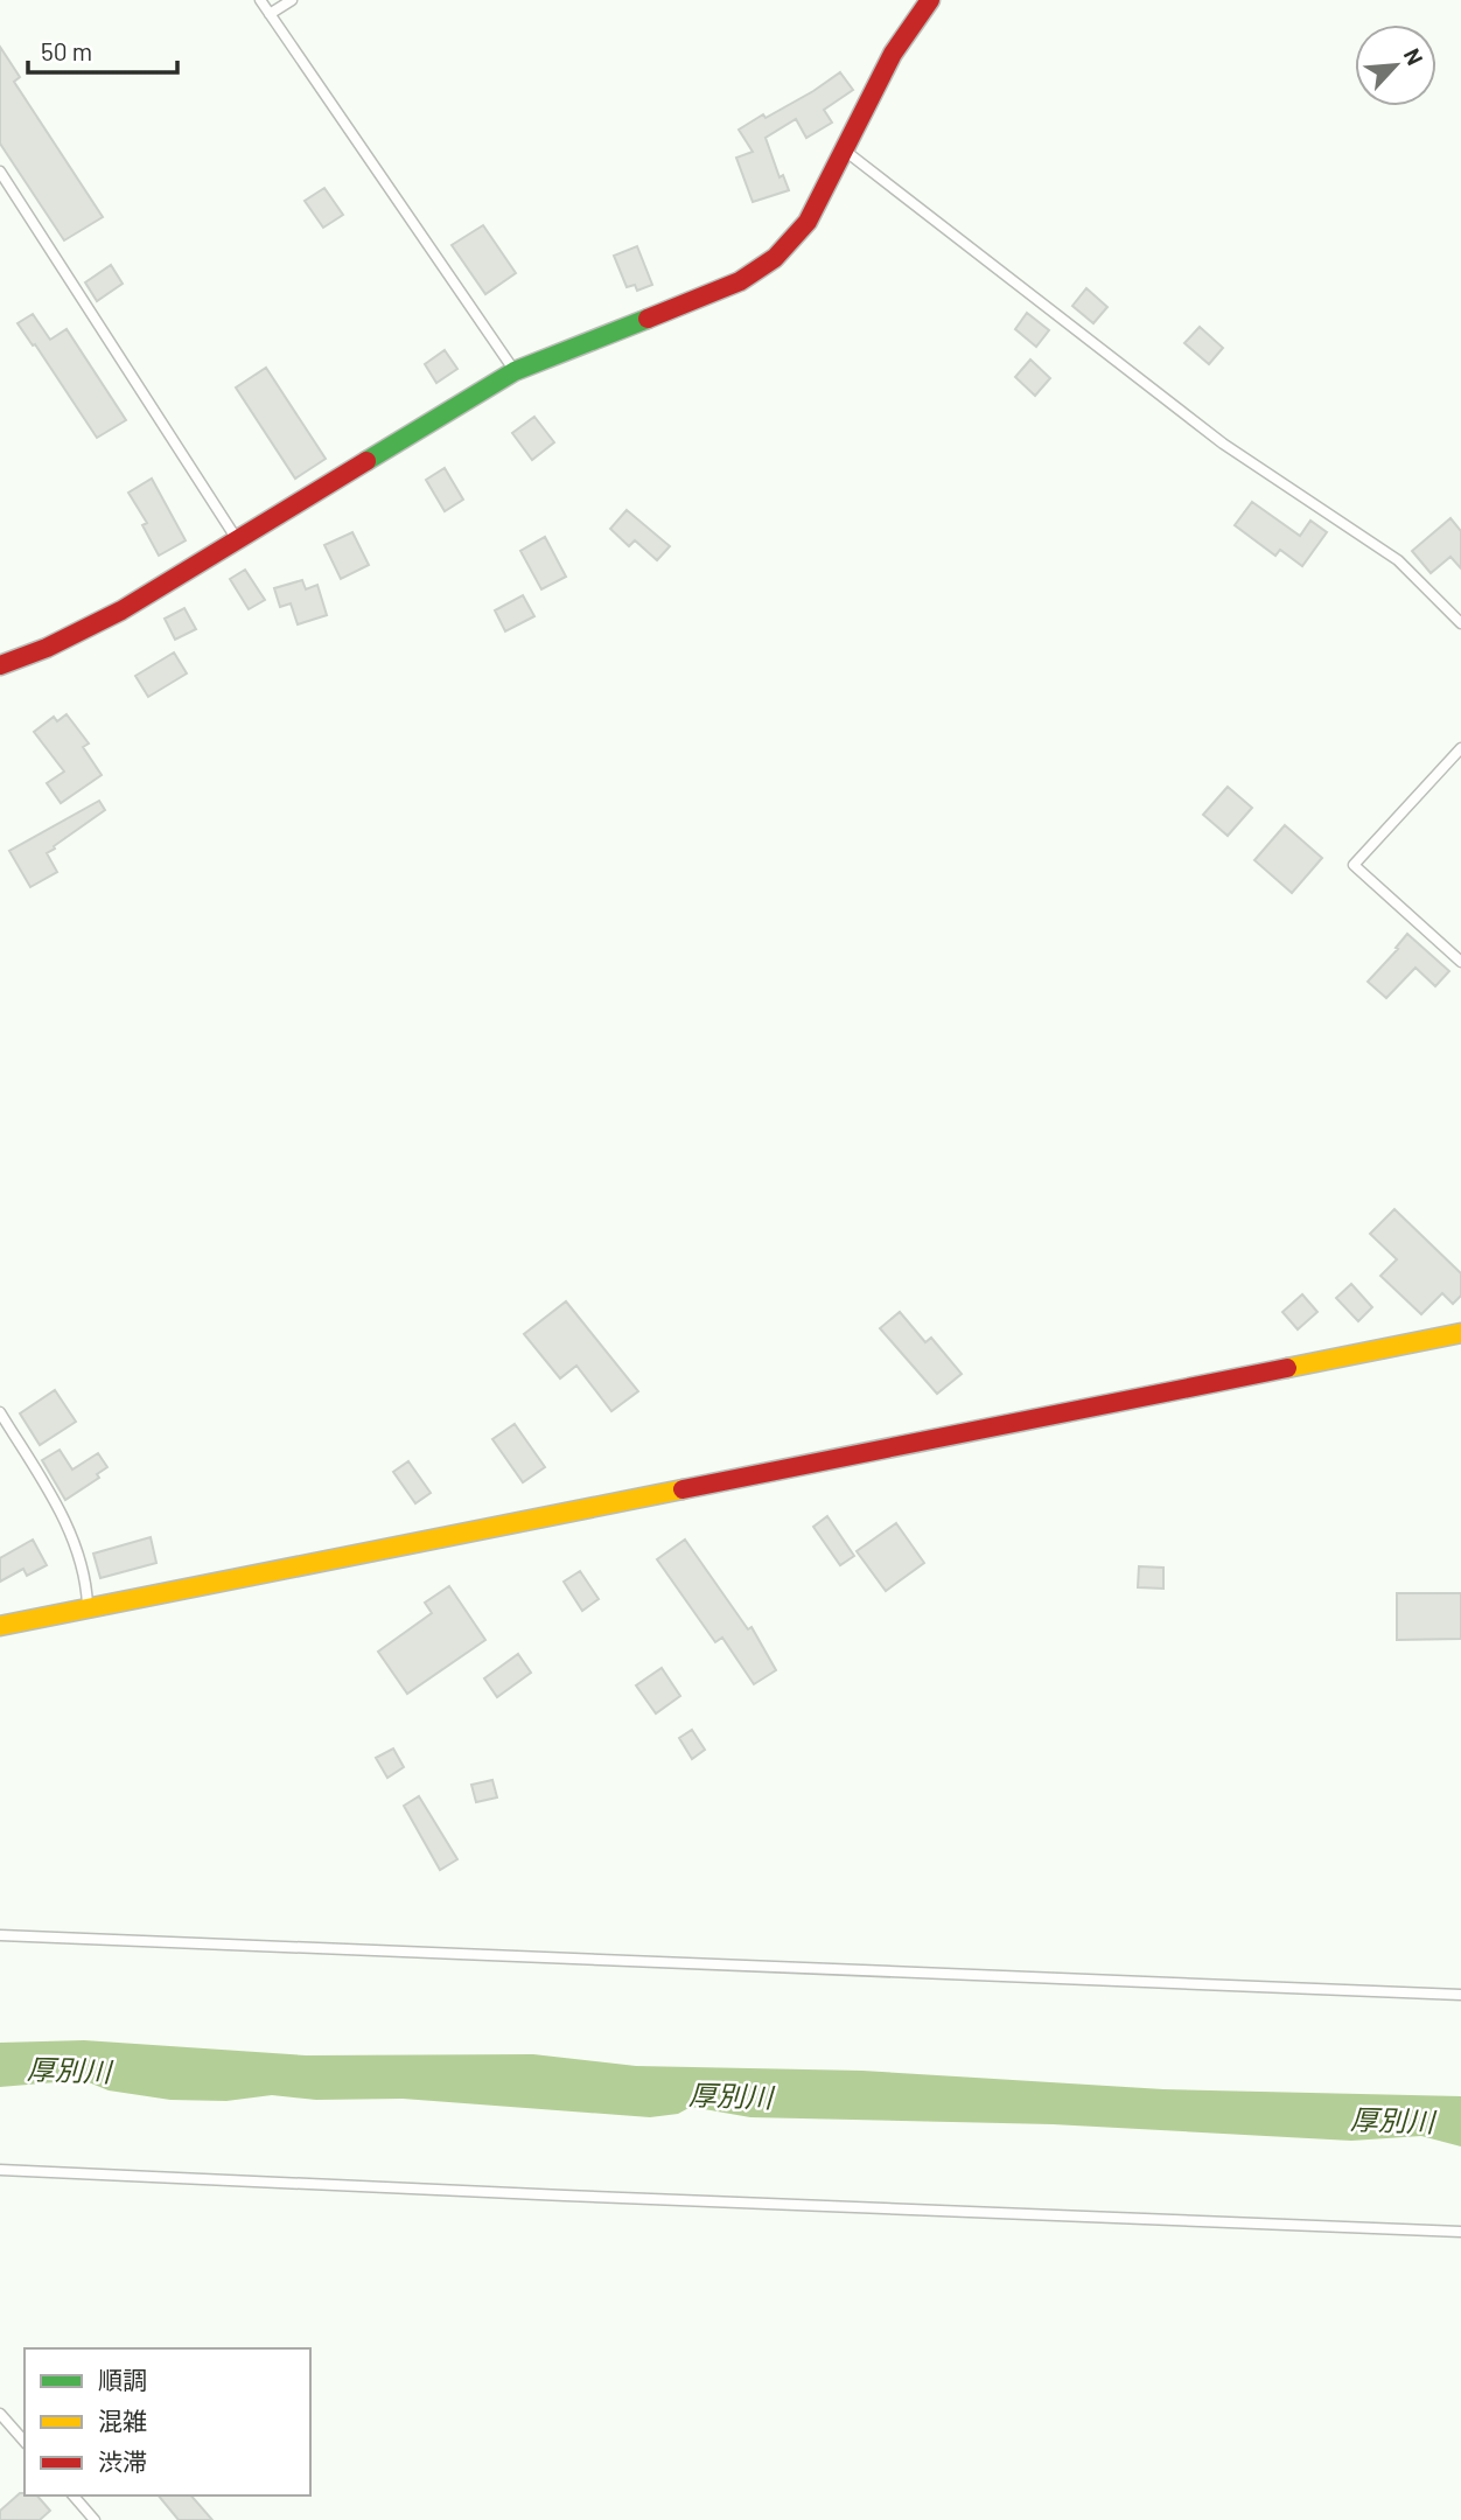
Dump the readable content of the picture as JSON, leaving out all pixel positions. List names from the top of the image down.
{
  "water": ["厚別川"],
  "legend": ["順調", "混雑", "渋滞"],
  "scale_bar": "50 m",
  "north": "top right"
}
